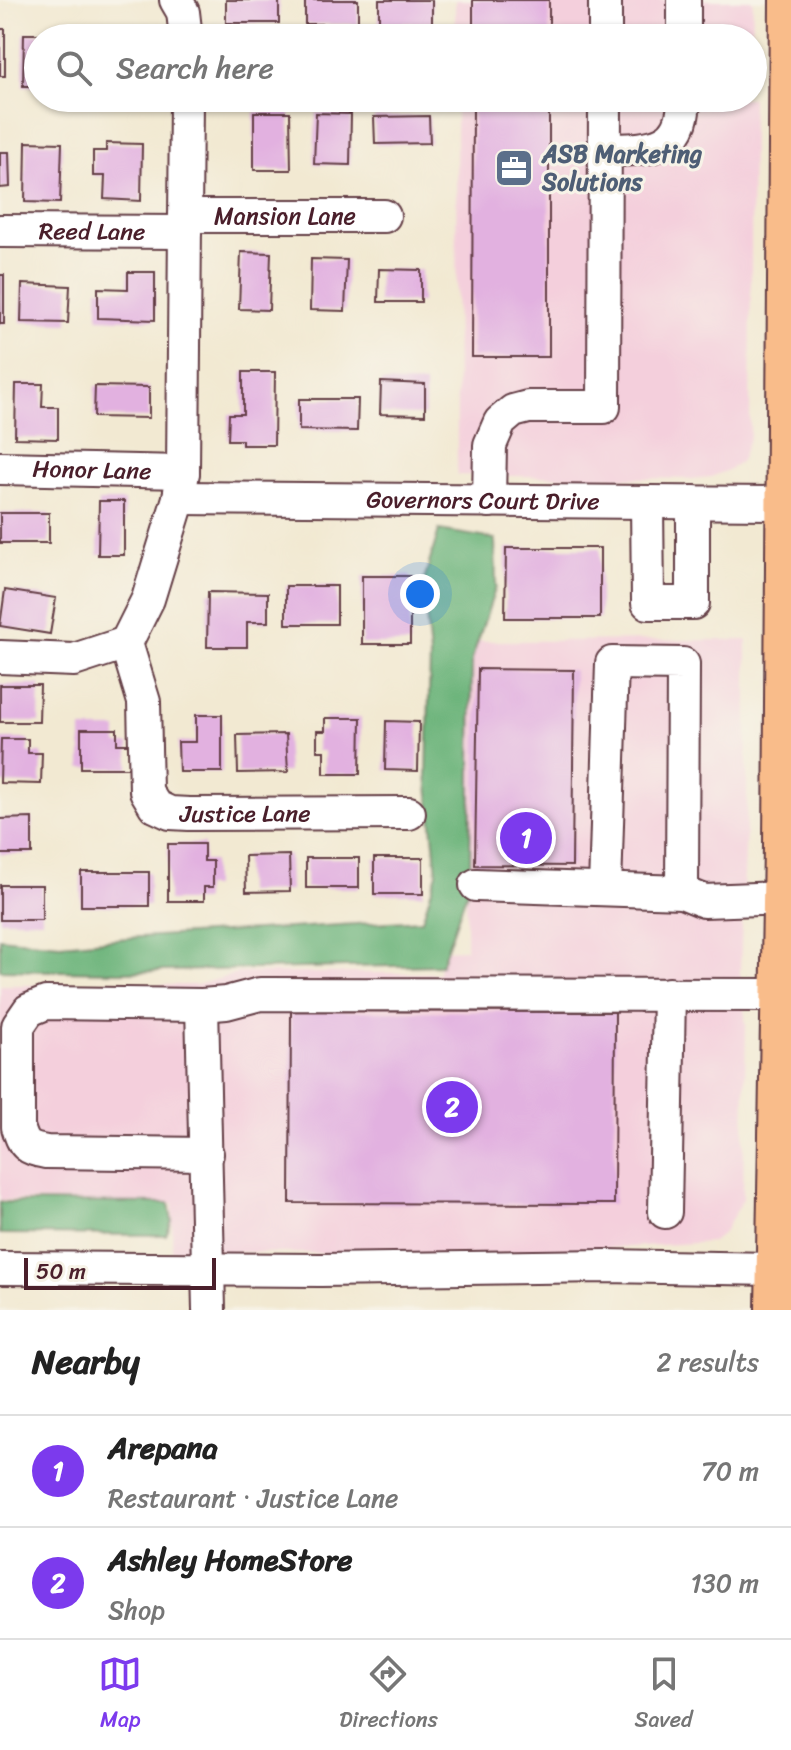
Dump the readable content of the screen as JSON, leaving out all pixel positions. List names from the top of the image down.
{
  "streets": {
    "street": [
      "Mansion Lane",
      "Reed Lane",
      "Honor Lane",
      "Governors Court Drive",
      "Justice Lane"
    ]
  },
  "crossings": [
    ["Mansion Lane", "Reed Lane"],
    ["Honor Lane", "Governors Court Drive"]
  ],
  "places": {
    "office": ["ASB Marketing Solutions"]
  },
  "scale_bar": "50 m",
  "page": {
    "search": "Search here",
    "pins": ["1", "2"],
    "scale": "50 m",
    "heading": ["Nearby", "2 results"],
    "list": [
      {
        "mark": "1",
        "name": "Arepana",
        "note": "Restaurant · Justice Lane",
        "value": "70 m"
      },
      {
        "mark": "2",
        "name": "Ashley HomeStore",
        "note": "Shop",
        "value": "130 m"
      }
    ],
    "nav": ["Map", "Directions", "Saved"]
  }
}
